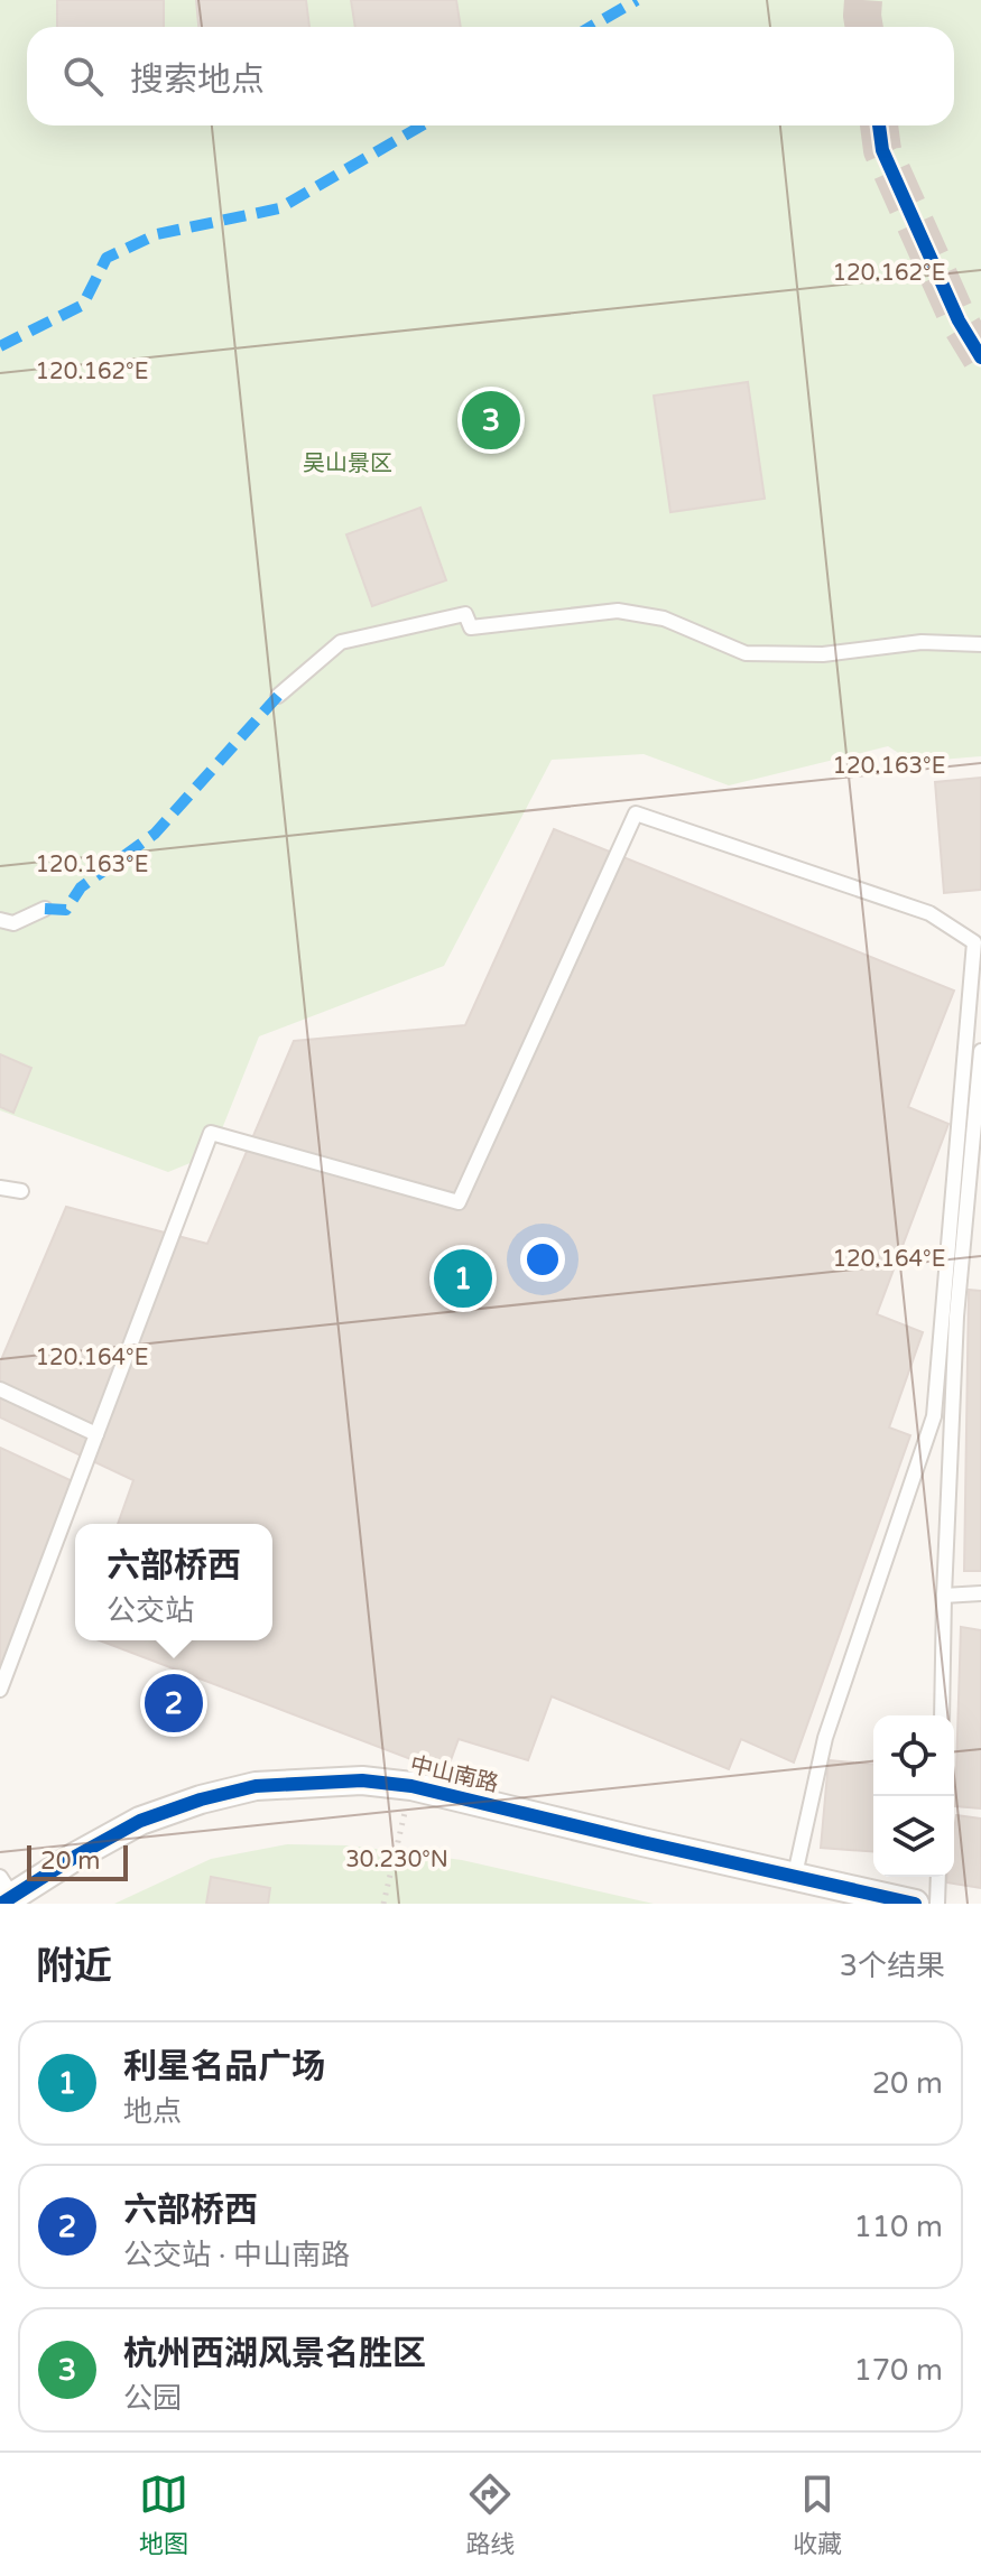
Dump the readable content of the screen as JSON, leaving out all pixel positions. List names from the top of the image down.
{
  "streets": {
    "street": ["中山南路"]
  },
  "parks": ["吴山景区"],
  "scale_bar": "20 m",
  "page": {
    "search": "搜索地点",
    "pins": ["3", "1", "2"],
    "popup": ["六部桥西", "公交站"],
    "scale": "20 m",
    "heading": ["附近", "3个结果"],
    "list": [
      {
        "mark": "1",
        "name": "利星名品广场",
        "note": "地点",
        "value": "20 m"
      },
      {
        "mark": "2",
        "name": "六部桥西",
        "note": "公交站 · 中山南路",
        "value": "110 m"
      },
      {
        "mark": "3",
        "name": "杭州西湖风景名胜区",
        "note": "公园",
        "value": "170 m"
      }
    ],
    "nav": ["地图", "路线", "收藏"]
  },
  "coordinates": [
    "120.162°E",
    "120.163°E",
    "120.164°E",
    "30.230°N"
  ]
}
